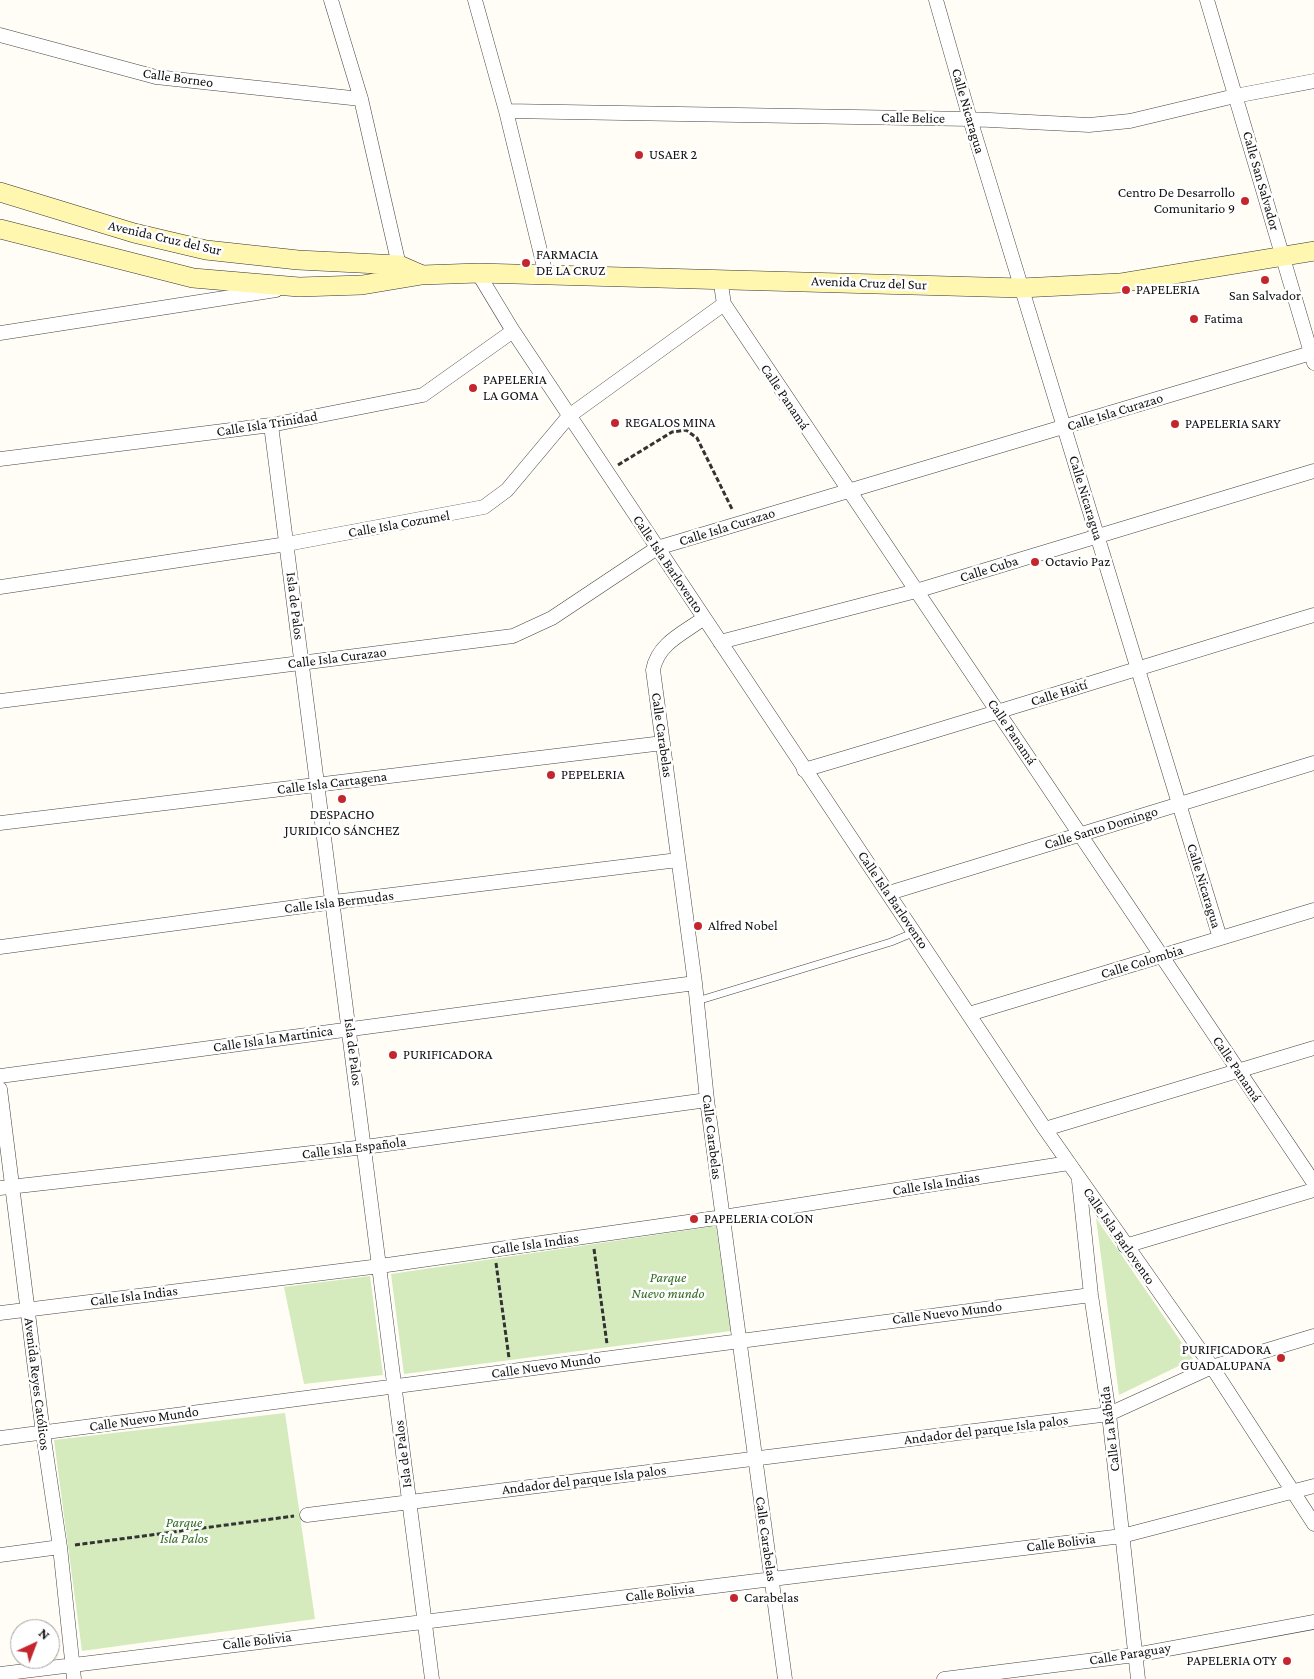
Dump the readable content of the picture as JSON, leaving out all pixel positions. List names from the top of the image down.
{
  "streets": {
    "main road": ["Avenida Cruz del Sur"],
    "street": [
      "Calle Borneo",
      "Calle Nicaragua",
      "Calle Belice",
      "Calle San Salvador",
      "Calle Panamá",
      "Calle Isla Curazao",
      "Calle Isla Trinidad",
      "Calle Isla Cozumel",
      "Calle Isla Barlovento",
      "Calle Cuba",
      "Isla de Palos",
      "Calle Haití",
      "Calle Carabelas",
      "Calle Isla Cartagena",
      "Calle Santo Domingo",
      "Calle Isla Bermudas",
      "Calle Colombia",
      "Calle Isla la Martinica",
      "Calle Isla Española",
      "Calle Isla Indias",
      "Calle Nuevo Mundo",
      "Avenida Reyes Católicos",
      "Calle La Rábida",
      "Andador del parque Isla palos",
      "Calle Bolivia",
      "Calle Paraguay"
    ]
  },
  "crossings": [
    ["Calle Nicaragua", "Calle Belice"],
    ["Calle Nicaragua", "Avenida Cruz del Sur"],
    ["Calle Nicaragua", "Calle Isla Curazao"],
    ["Calle Nicaragua", "Calle Cuba"],
    ["Calle Nicaragua", "Calle Haití"],
    ["Calle Nicaragua", "Calle Santo Domingo"],
    ["Calle Nicaragua", "Calle Colombia"],
    ["Calle Belice", "Calle San Salvador"],
    ["Calle San Salvador", "Avenida Cruz del Sur"],
    ["Calle San Salvador", "Calle Isla Curazao"],
    ["Avenida Cruz del Sur", "Calle Panamá"],
    ["Avenida Cruz del Sur", "Calle Isla Barlovento"],
    ["Calle Panamá", "Calle Isla Curazao"],
    ["Calle Panamá", "Calle Isla Cozumel"],
    ["Calle Panamá", "Calle Cuba"],
    ["Calle Panamá", "Calle Haití"],
    ["Calle Panamá", "Calle Santo Domingo"],
    ["Calle Panamá", "Calle Colombia"],
    ["Calle Isla Curazao", "Calle Isla Barlovento"],
    ["Calle Isla Curazao", "Isla de Palos"],
    ["Calle Isla Trinidad", "Calle Isla Barlovento"],
    ["Calle Isla Trinidad", "Isla de Palos"],
    ["Calle Isla Cozumel", "Calle Isla Barlovento"],
    ["Calle Isla Cozumel", "Isla de Palos"],
    ["Calle Isla Barlovento", "Calle Cuba"],
    ["Calle Isla Barlovento", "Calle Haití"],
    ["Calle Isla Barlovento", "Calle Carabelas"],
    ["Calle Isla Barlovento", "Calle Santo Domingo"],
    ["Calle Isla Barlovento", "Calle Colombia"],
    ["Calle Isla Barlovento", "Calle Isla Indias"],
    ["Calle Isla Barlovento", "Calle La Rábida"],
    ["Calle Isla Barlovento", "Andador del parque Isla palos"],
    ["Calle Isla Barlovento", "Calle Bolivia"],
    ["Isla de Palos", "Calle Isla Cartagena"],
    ["Isla de Palos", "Calle Isla Bermudas"],
    ["Isla de Palos", "Calle Isla la Martinica"],
    ["Isla de Palos", "Calle Isla Española"],
    ["Isla de Palos", "Calle Isla Indias"],
    ["Isla de Palos", "Calle Nuevo Mundo"],
    ["Isla de Palos", "Andador del parque Isla palos"],
    ["Isla de Palos", "Calle Bolivia"],
    ["Calle Carabelas", "Calle Isla Cartagena"],
    ["Calle Carabelas", "Calle Isla Bermudas"],
    ["Calle Carabelas", "Calle Isla la Martinica"],
    ["Calle Carabelas", "Calle Isla Española"],
    ["Calle Carabelas", "Calle Isla Indias"],
    ["Calle Carabelas", "Calle Nuevo Mundo"],
    ["Calle Carabelas", "Andador del parque Isla palos"],
    ["Calle Carabelas", "Calle Bolivia"],
    ["Calle Isla Española", "Avenida Reyes Católicos"],
    ["Calle Isla Indias", "Avenida Reyes Católicos"],
    ["Calle Nuevo Mundo", "Avenida Reyes Católicos"],
    ["Calle Nuevo Mundo", "Calle La Rábida"],
    ["Avenida Reyes Católicos", "Calle Bolivia"],
    ["Calle La Rábida", "Andador del parque Isla palos"],
    ["Calle La Rábida", "Calle Bolivia"],
    ["Calle La Rábida", "Calle Paraguay"]
  ],
  "parks": ["Parque Nuevo mundo", "Parque Isla Palos"],
  "places": [
    "USAER 2",
    "Centro De Desarrollo Comunitario 9",
    "FARMACIA DE LA CRUZ",
    "San Salvador",
    "PAPELERIA",
    "Fatima",
    "PAPELERIA LA GOMA",
    "REGALOS MINA",
    "PAPELERIA SARY",
    "Octavio Paz",
    "PEPELERIA",
    "DESPACHO JURIDICO SÁNCHEZ",
    "Alfred Nobel",
    "PURIFICADORA",
    "PAPELERIA COLON",
    "PURIFICADORA GUADALUPANA",
    "Carabelas",
    "PAPELERIA OTY"
  ],
  "north": "top right"
}
